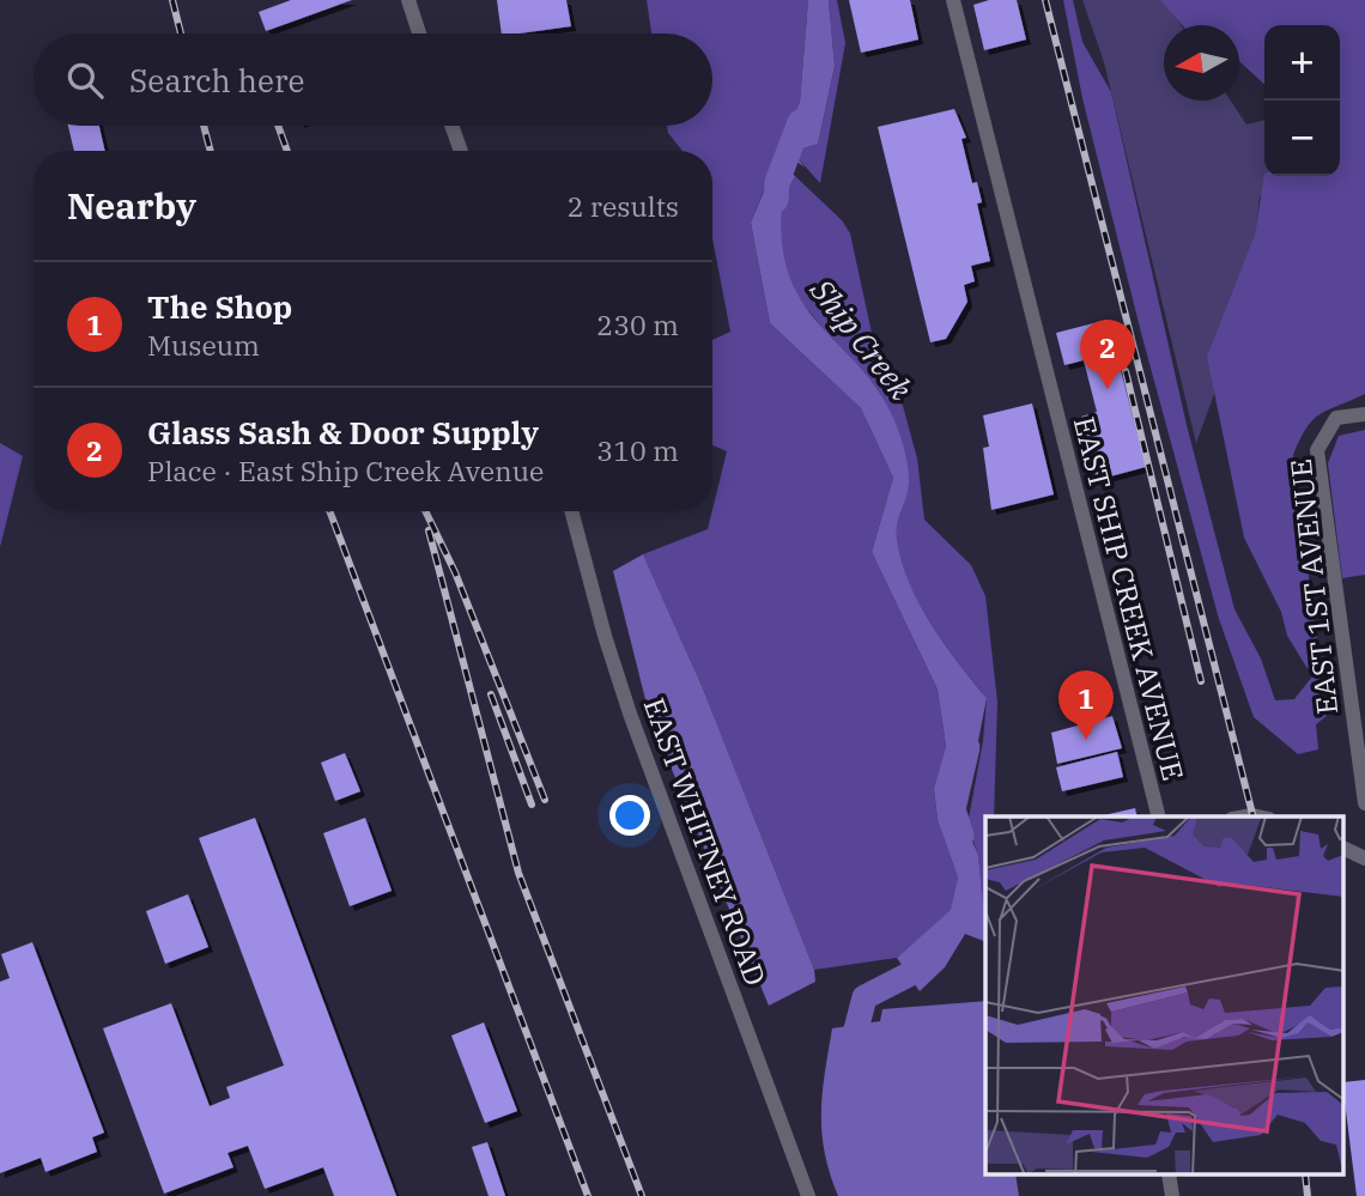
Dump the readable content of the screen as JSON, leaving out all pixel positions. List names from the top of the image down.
{
  "streets": {
    "street": ["EAST 1ST AVENUE", "EAST SHIP CREEK AVENUE", "EAST WHITNEY ROAD"]
  },
  "water": ["Ship Creek"],
  "north": "left",
  "page": {
    "map_buttons": ["+", "−"],
    "search": "Search here",
    "heading": ["Nearby", "2 results"],
    "list": [
      {
        "mark": "1",
        "name": "The Shop",
        "note": "Museum",
        "value": "230 m"
      },
      {
        "mark": "2",
        "name": "Glass Sash & Door Supply",
        "note": "Place · East Ship Creek Avenue",
        "value": "310 m"
      }
    ],
    "pins": ["2", "1"]
  }
}
